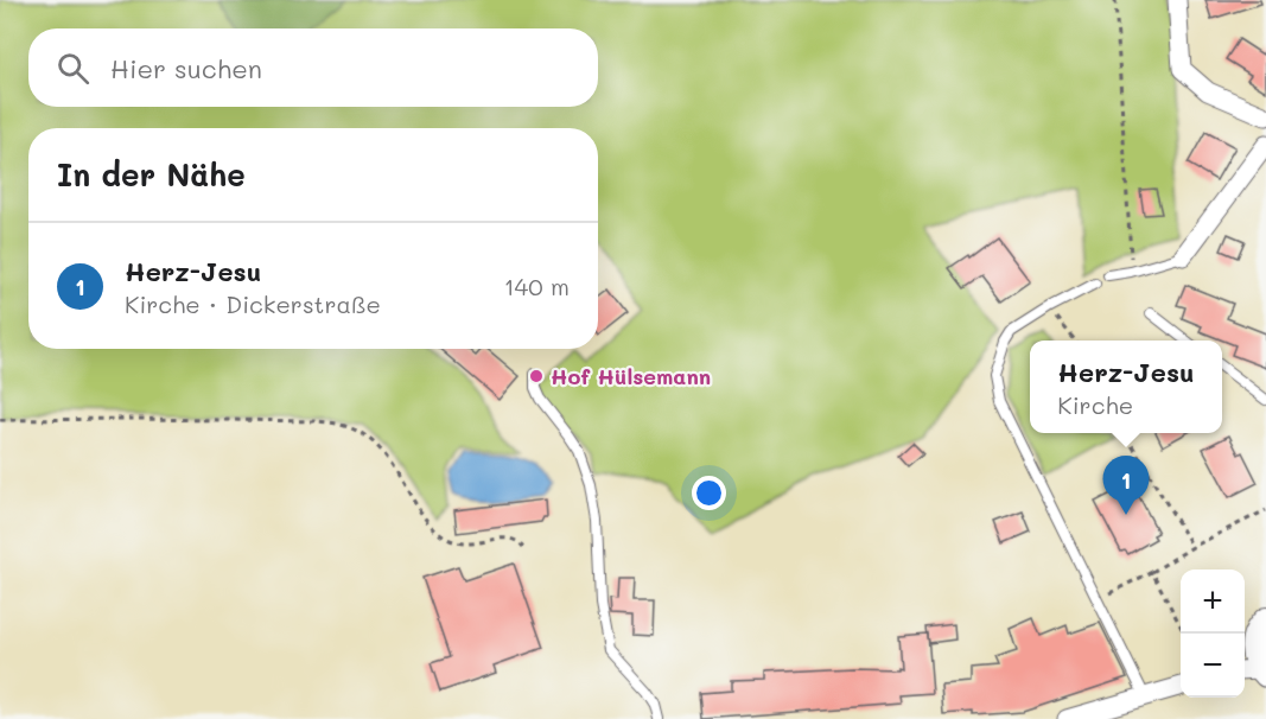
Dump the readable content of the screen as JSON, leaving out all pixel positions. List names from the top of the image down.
{
  "places": ["Hof Hülsemann"],
  "page": {
    "search": "Hier suchen",
    "heading": "In der Nähe",
    "list": [
      {
        "mark": "1",
        "name": "Herz-Jesu",
        "note": "Kirche · Dickerstraße",
        "value": "140 m"
      }
    ],
    "popup": ["Herz-Jesu", "Kirche"],
    "pins": "1",
    "map_buttons": ["+", "−"]
  }
}
